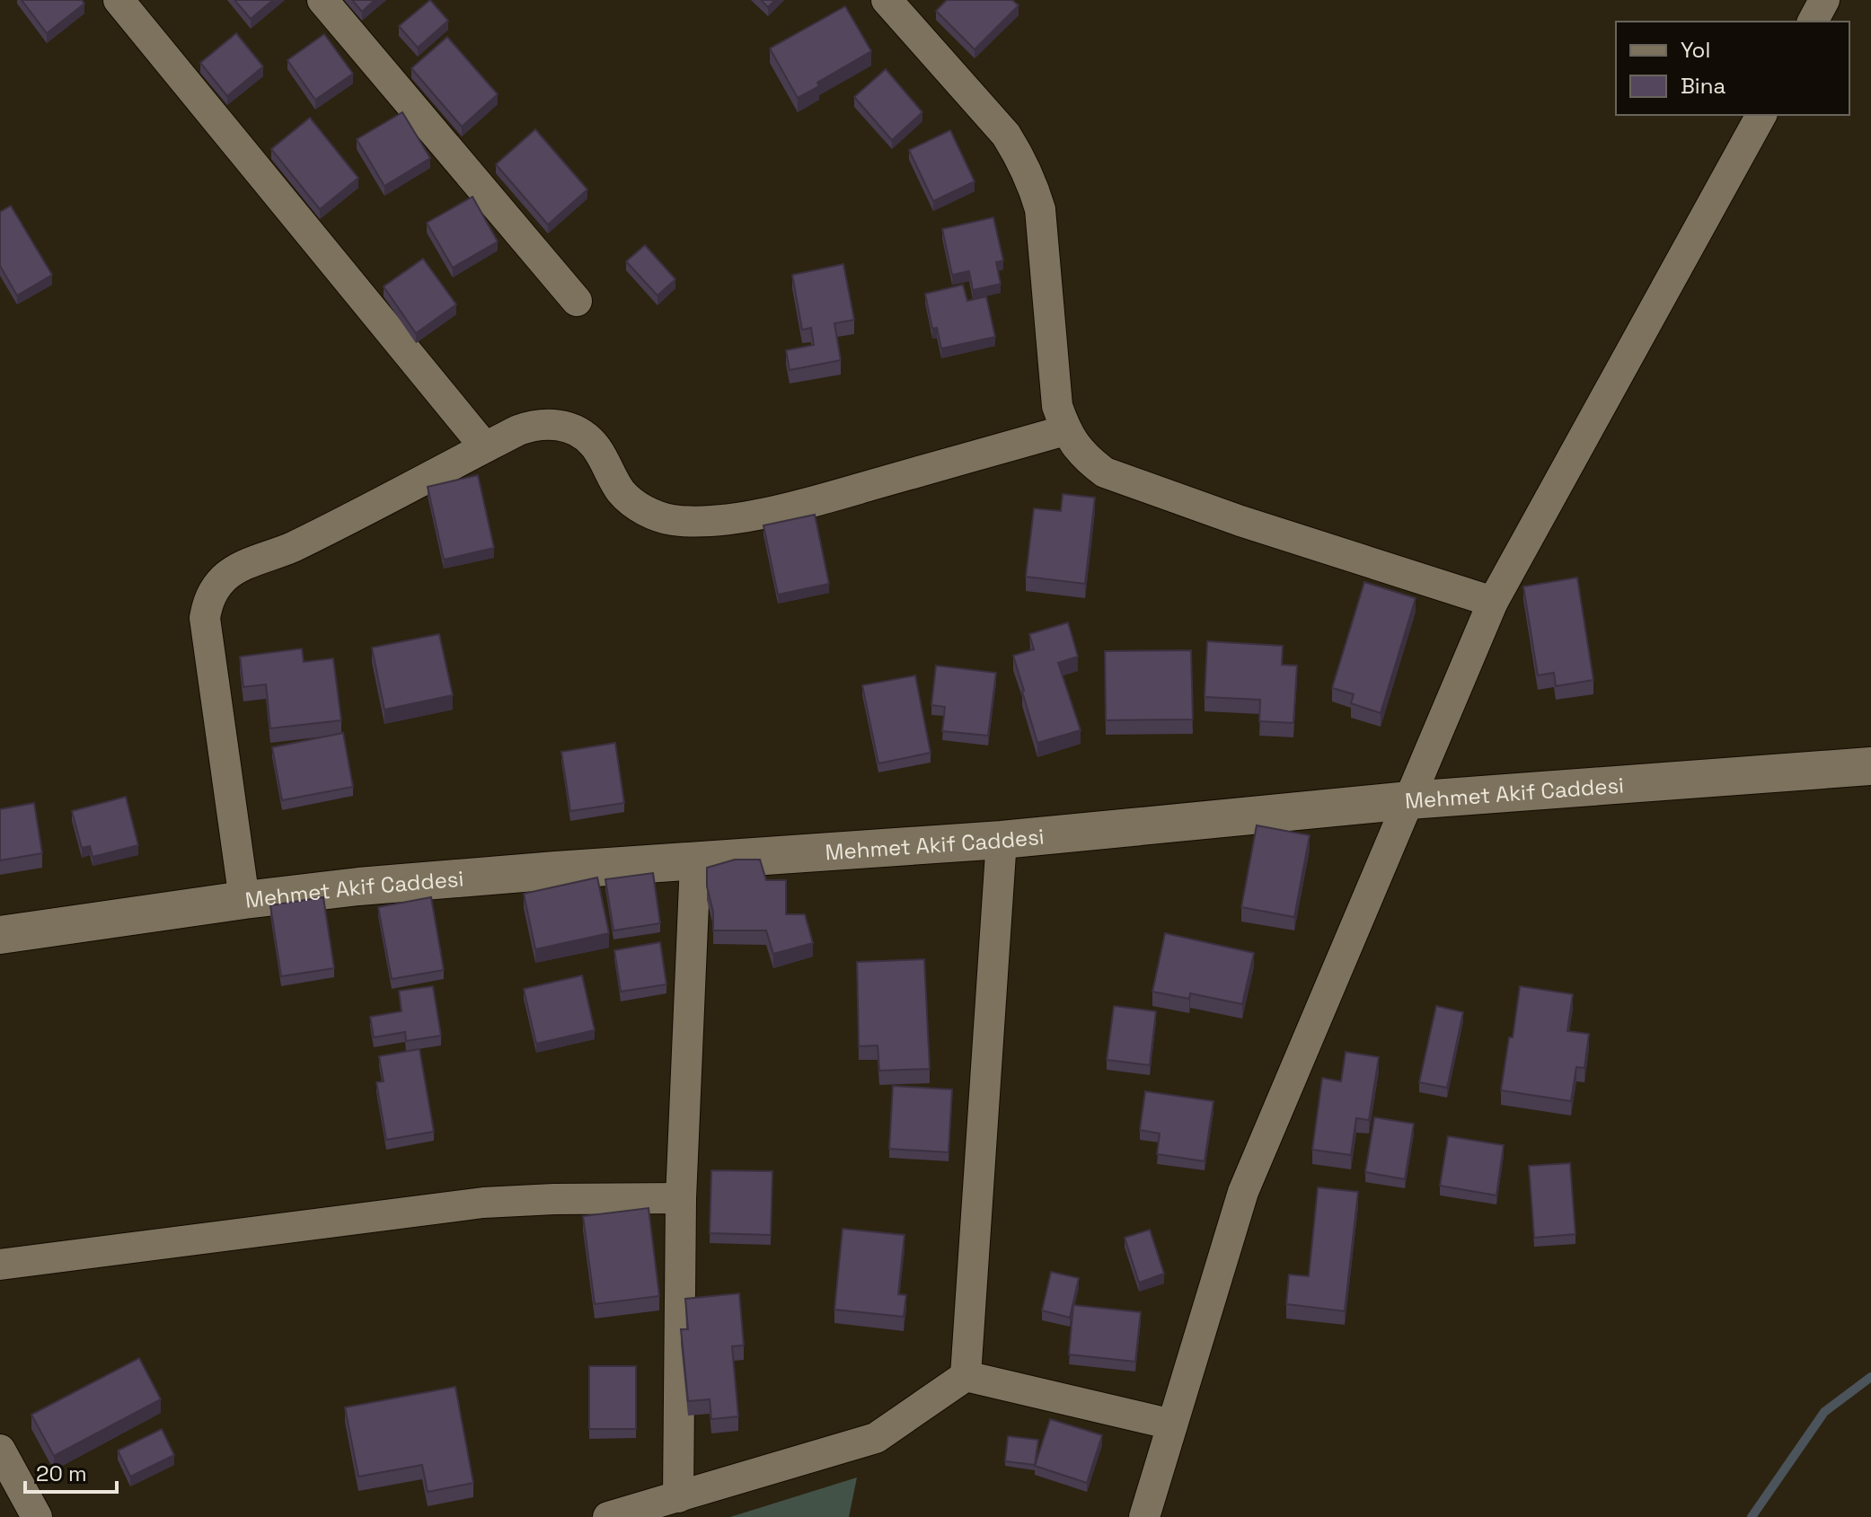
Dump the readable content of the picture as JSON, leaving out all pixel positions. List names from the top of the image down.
{
  "streets": {
    "street": ["Mehmet Akif Caddesi"]
  },
  "legend": ["Yol", "Bina"],
  "scale_bar": "20 m"
}
